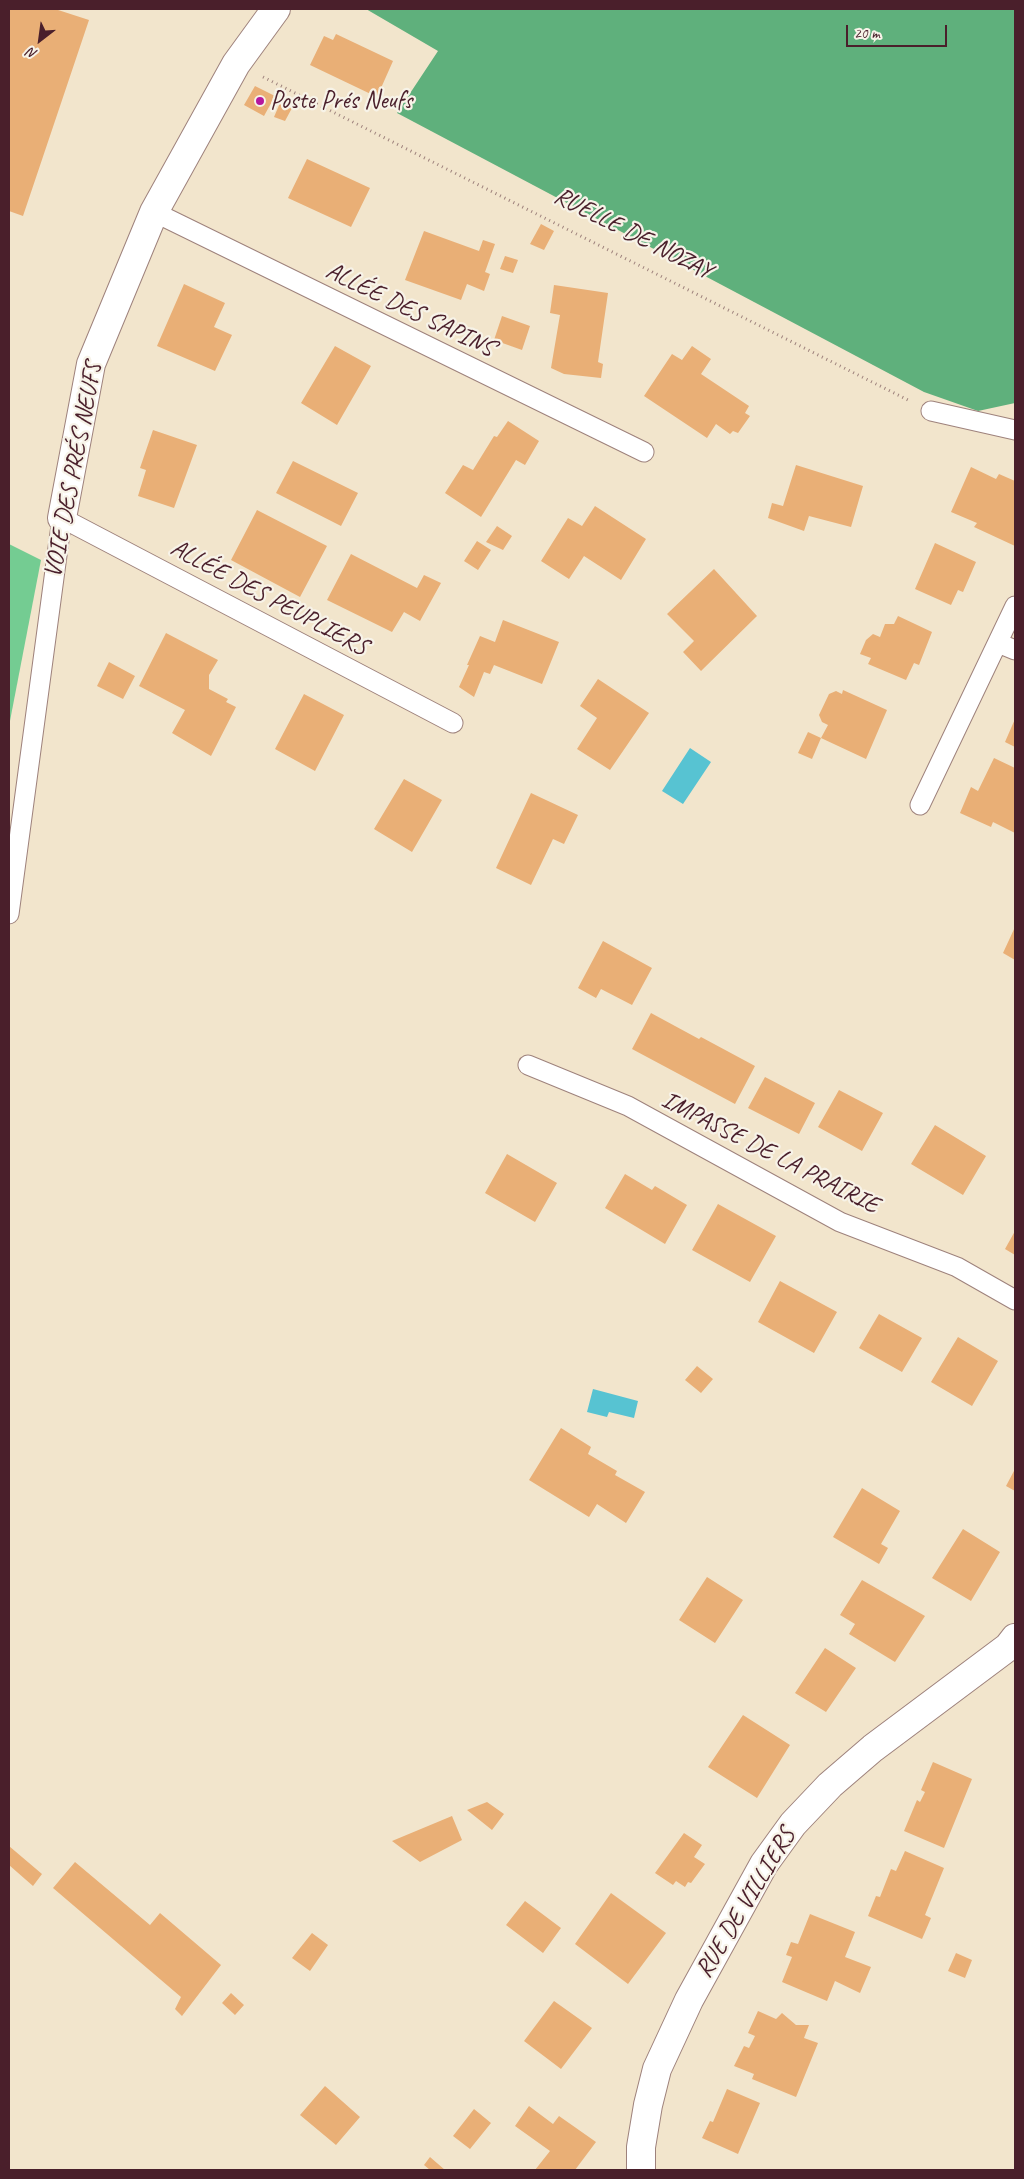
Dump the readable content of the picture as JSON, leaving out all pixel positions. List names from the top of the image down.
{
  "streets": {
    "street": ["VOIE DES PRÉS NEUFS", "RUE DE VILLIERS"],
    "lane": ["ALLÉE DES SAPINS", "ALLÉE DES PEUPLIERS", "IMPASSE DE LA PRAIRIE"],
    "path": ["RUELLE DE NOZAY"]
  },
  "crossings": [
    ["RUELLE DE NOZAY", "VOIE DES PRÉS NEUFS"],
    ["ALLÉE DES SAPINS", "VOIE DES PRÉS NEUFS"],
    ["VOIE DES PRÉS NEUFS", "ALLÉE DES PEUPLIERS"]
  ],
  "places": ["Poste Prés Neufs"],
  "scale_bar": "20 m",
  "north": "bottom left"
}
